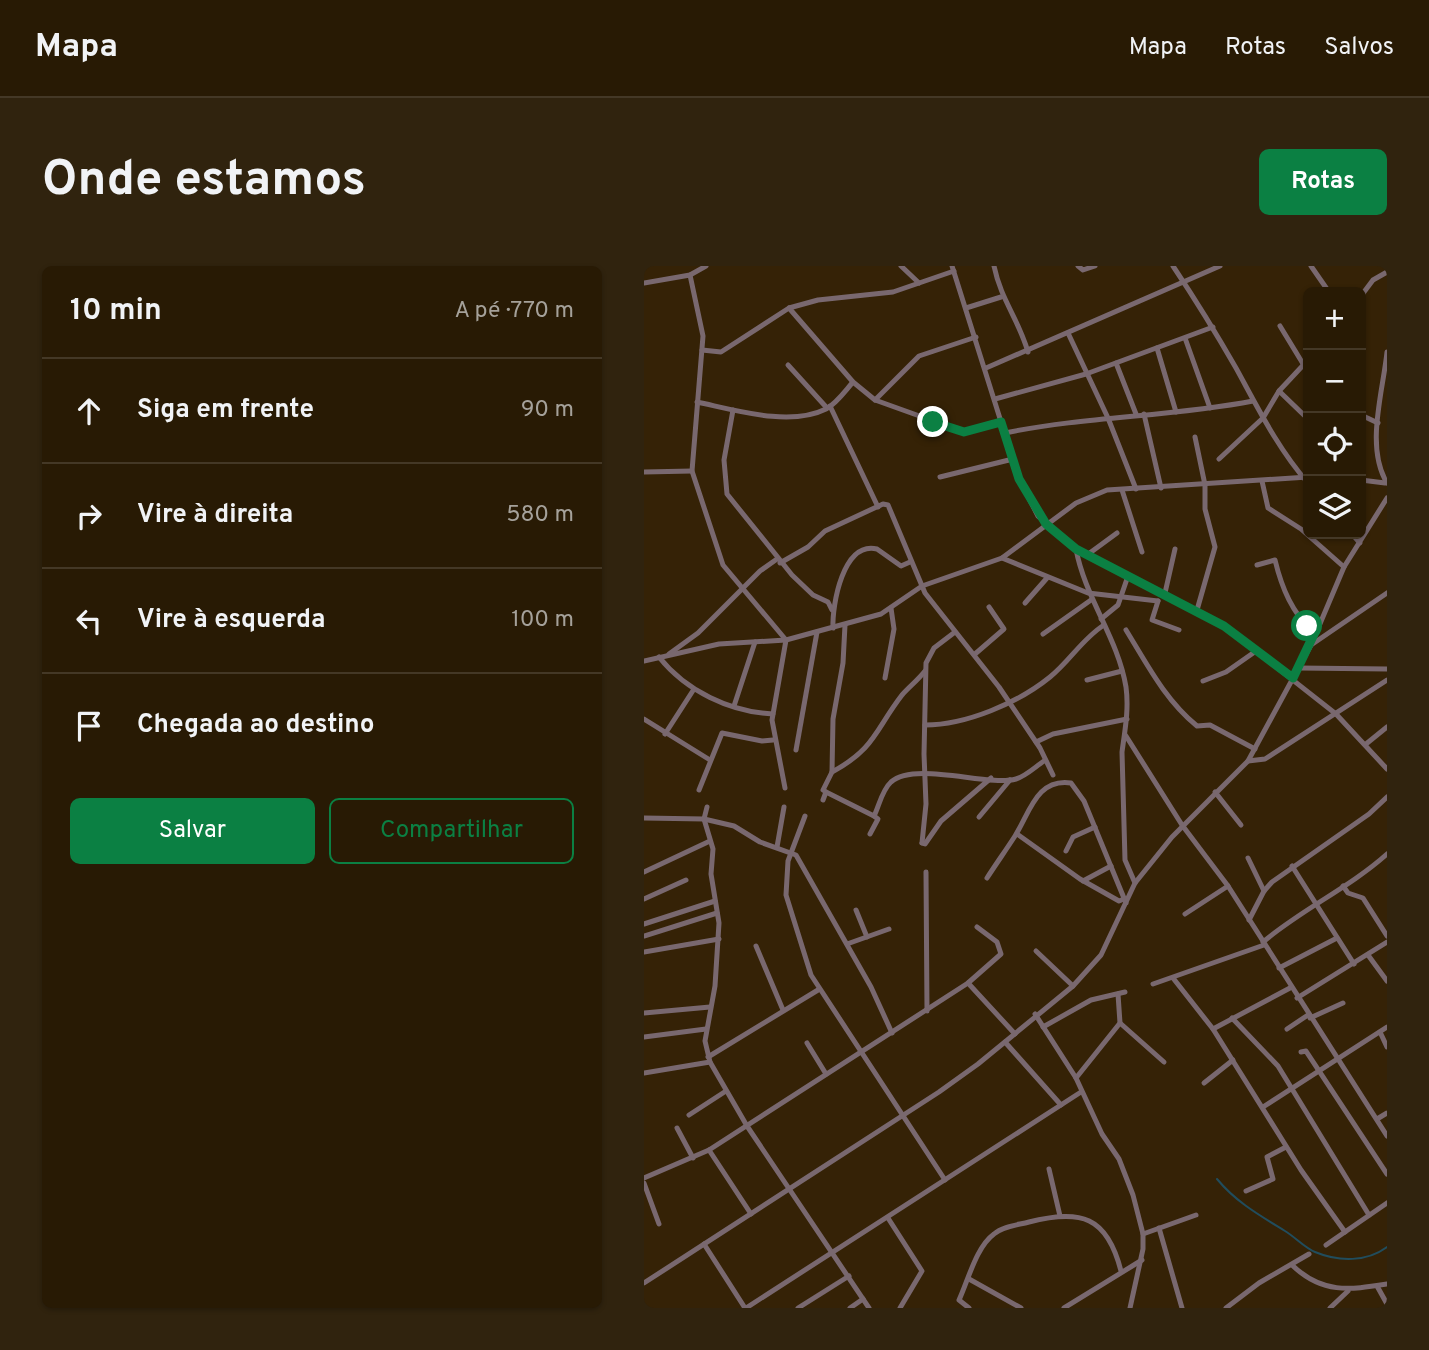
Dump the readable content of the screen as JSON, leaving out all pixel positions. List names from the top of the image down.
{
  "page": {
    "header": "Mapa",
    "nav": ["Mapa", "Rotas", "Salvos"],
    "buttons": [
      "Rotas",
      ["Salvar", "Compartilhar"]
    ],
    "title": "Onde estamos",
    "heading": ["10 min", "A pé · 770 m"],
    "map_buttons": ["+", "−"],
    "list": [
      ["Siga em frente", "90 m"],
      ["Vire à direita", "580 m"],
      ["Vire à esquerda", "100 m"],
      "Chegada ao destino"
    ]
  }
}
